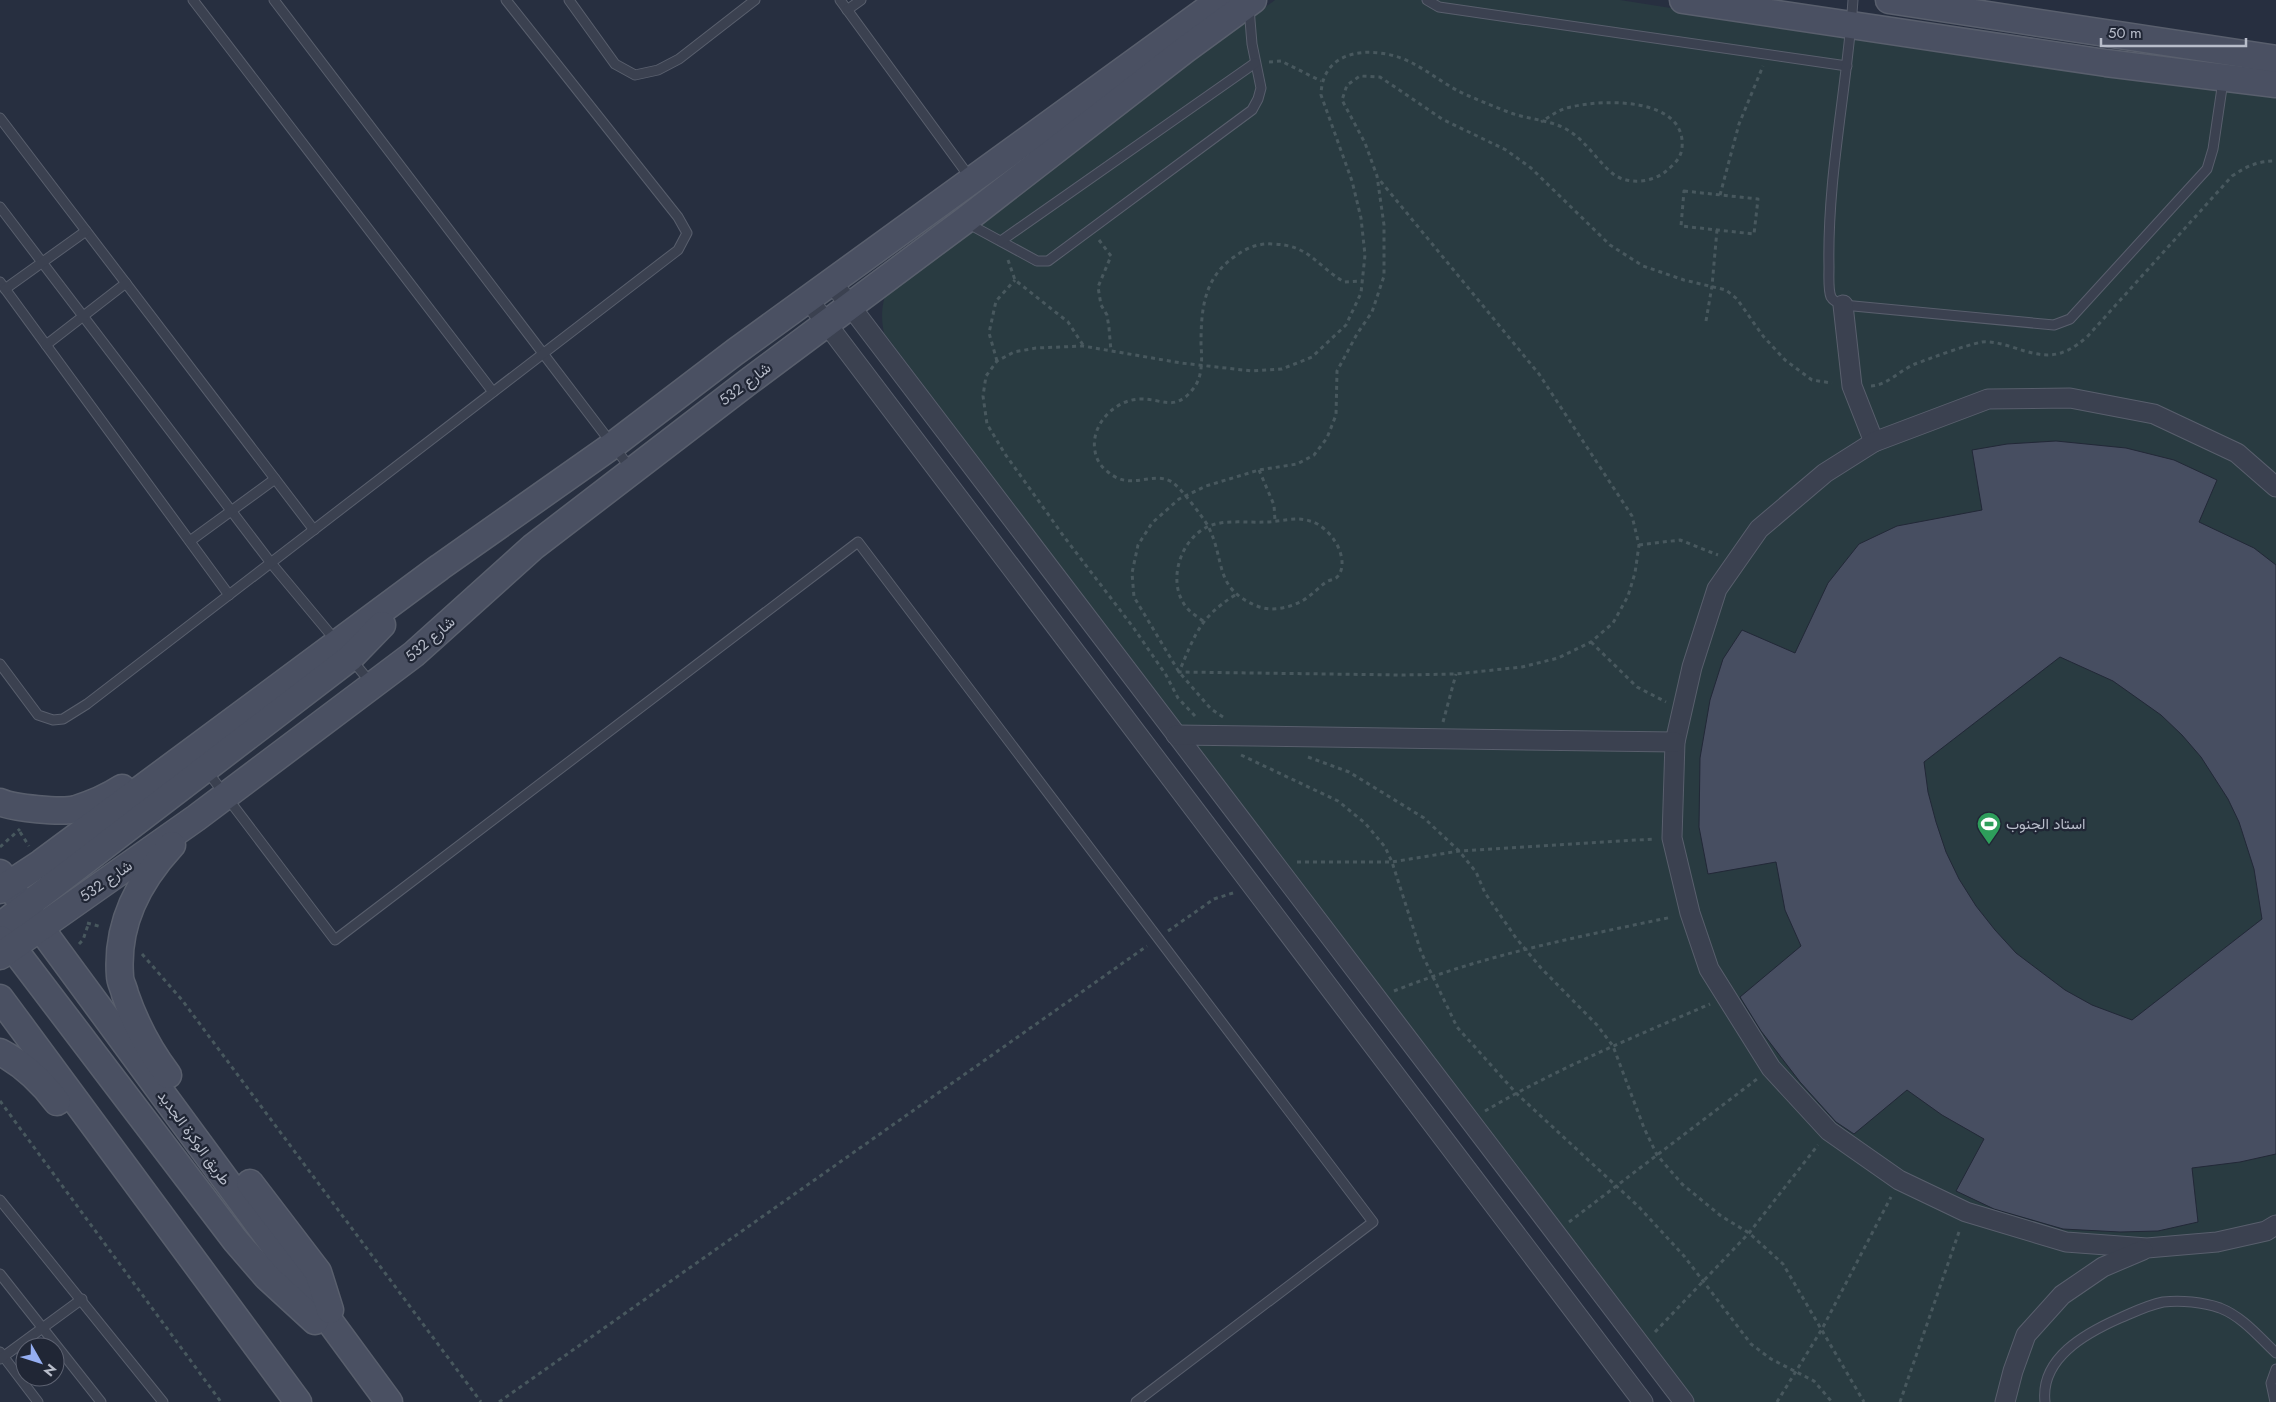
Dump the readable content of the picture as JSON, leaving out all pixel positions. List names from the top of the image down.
{
  "streets": {
    "street": ["شارع 532", "طريق الوكرة الجديد"]
  },
  "crossings": [
    ["شارع 532", "طريق الوكرة الجديد"]
  ],
  "places": {
    "sports": ["استاد الجنوب"]
  },
  "scale_bar": "50 m",
  "north": "bottom right"
}
